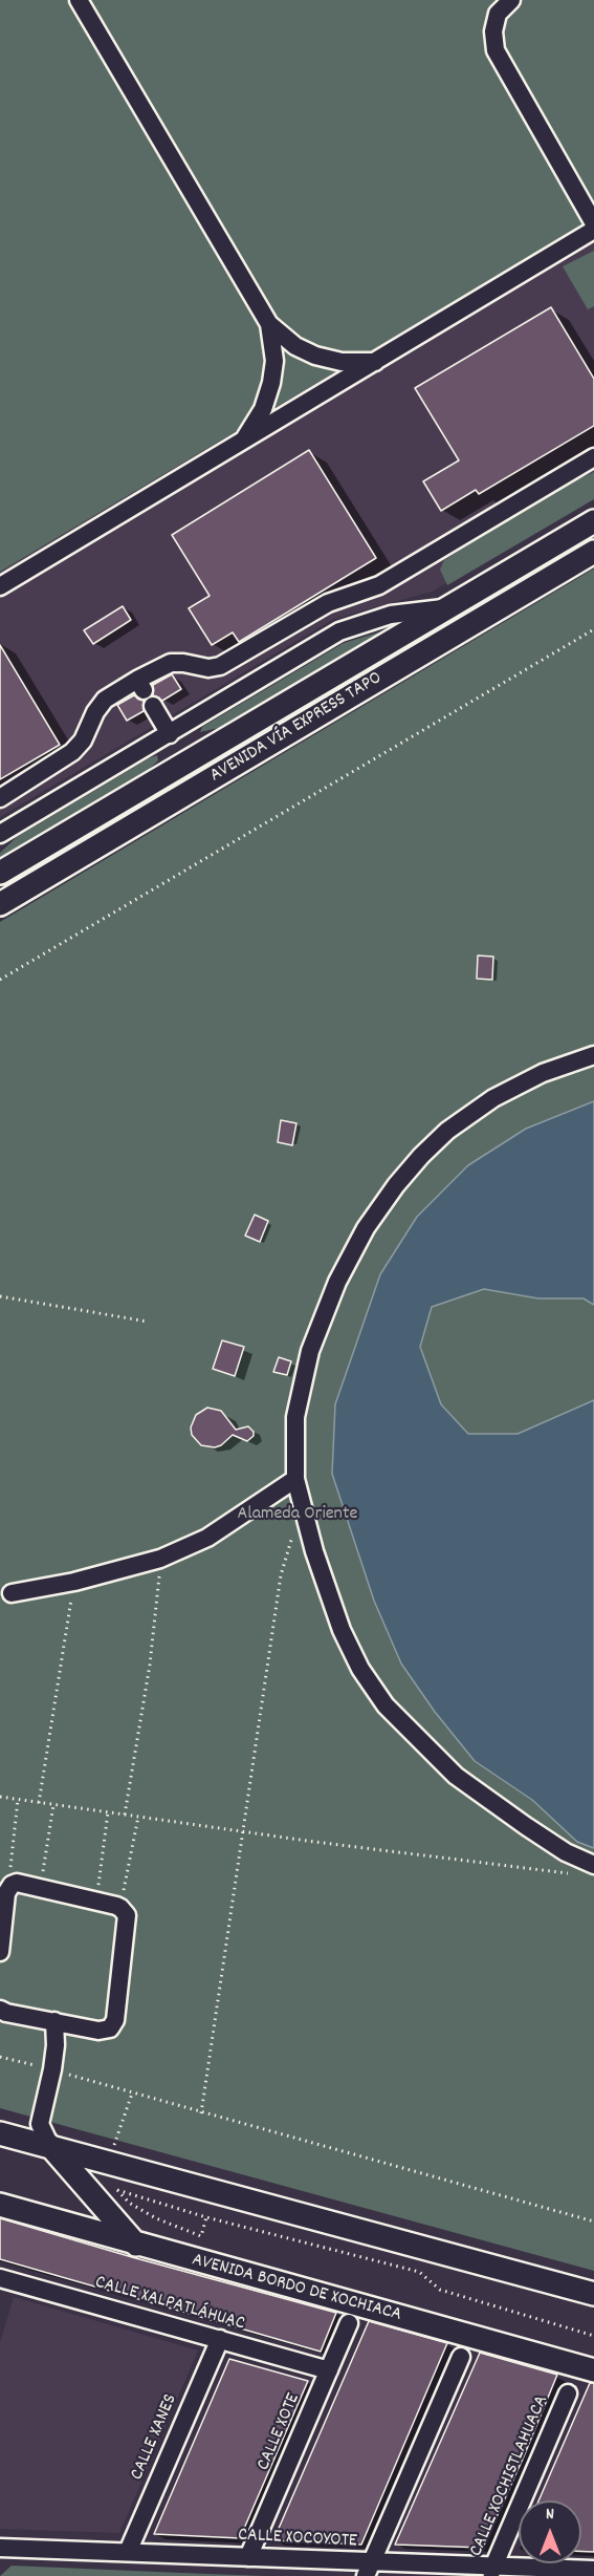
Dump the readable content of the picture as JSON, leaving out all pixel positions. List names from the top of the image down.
{
  "streets": {
    "main road": ["AVENIDA VÍA EXPRESS TAPO", "AVENIDA BORDO DE XOCHIACA"],
    "street": [
      "CALLE XALPATLÁHUAC",
      "CALLE XOTE",
      "CALLE XANES",
      "CALLE XOCHISTLAHUACA",
      "CALLE XOCOYOTE"
    ]
  },
  "crossings": [
    ["CALLE XALPATLÁHUAC", "CALLE XOTE"],
    ["CALLE XALPATLÁHUAC", "CALLE XANES"],
    ["CALLE XOTE", "CALLE XOCOYOTE"],
    ["CALLE XANES", "CALLE XOCOYOTE"],
    ["CALLE XOCHISTLAHUACA", "CALLE XOCOYOTE"]
  ],
  "parks": ["Alameda Oriente"],
  "north": "top"
}
